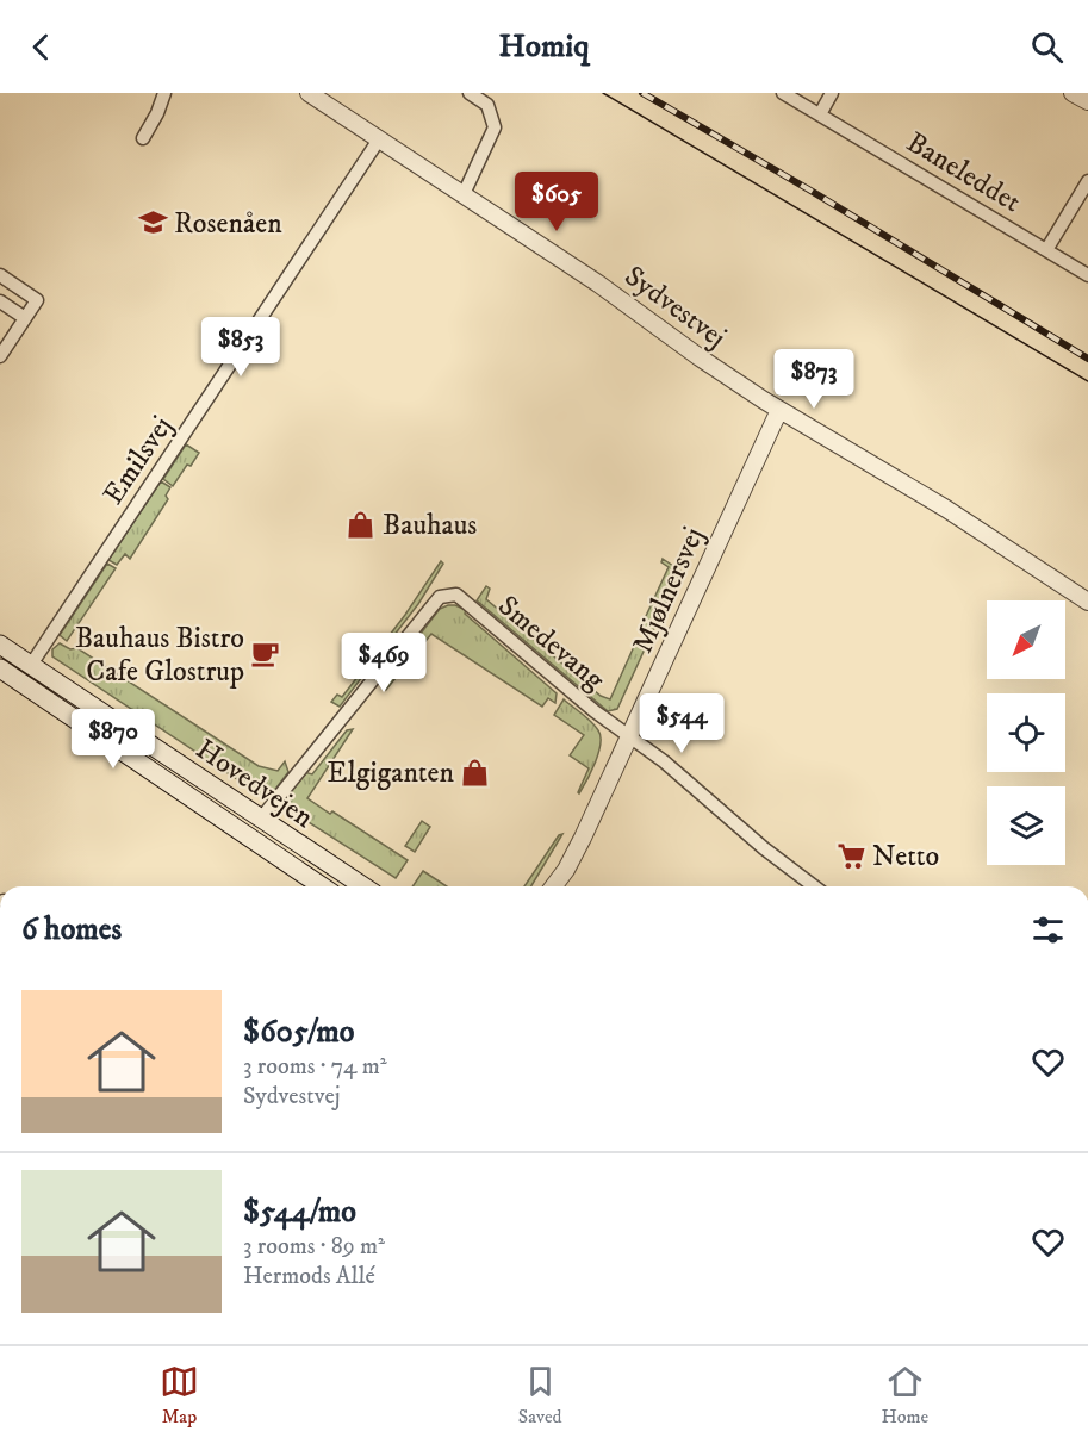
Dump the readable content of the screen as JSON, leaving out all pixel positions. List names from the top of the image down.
{
  "streets": {
    "main road": ["Hovedvejen"],
    "street": [
      "Baneleddet",
      "Sydvestvej",
      "Emilsvej",
      "Mjølnersvej",
      "Smedevang"
    ]
  },
  "crossings": [
    ["Sydvestvej", "Emilsvej"],
    ["Sydvestvej", "Mjølnersvej"],
    ["Emilsvej", "Hovedvejen"],
    ["Mjølnersvej", "Smedevang"],
    ["Smedevang", "Hovedvejen"]
  ],
  "places": {
    "school or university": ["Rosenåen"],
    "shop": ["Bauhaus", "Elgiganten"],
    "cafe": ["Bauhaus Bistro Cafe Glostrup"],
    "supermarket": ["Netto"]
  },
  "north": "bottom left",
  "page": {
    "header": "Homiq",
    "price": [
      "$605",
      "$853",
      "$873",
      "$469",
      "$544",
      "$870"
    ],
    "heading": "6 homes",
    "list": [
      {
        "name": "$605/mo",
        "note": "3 rooms · 74 m² · Sydvestvej"
      },
      {
        "name": "$544/mo",
        "note": "3 rooms · 89 m² · Hermods Allé"
      }
    ],
    "tabs": ["Map", "Saved", "Home"]
  }
}
